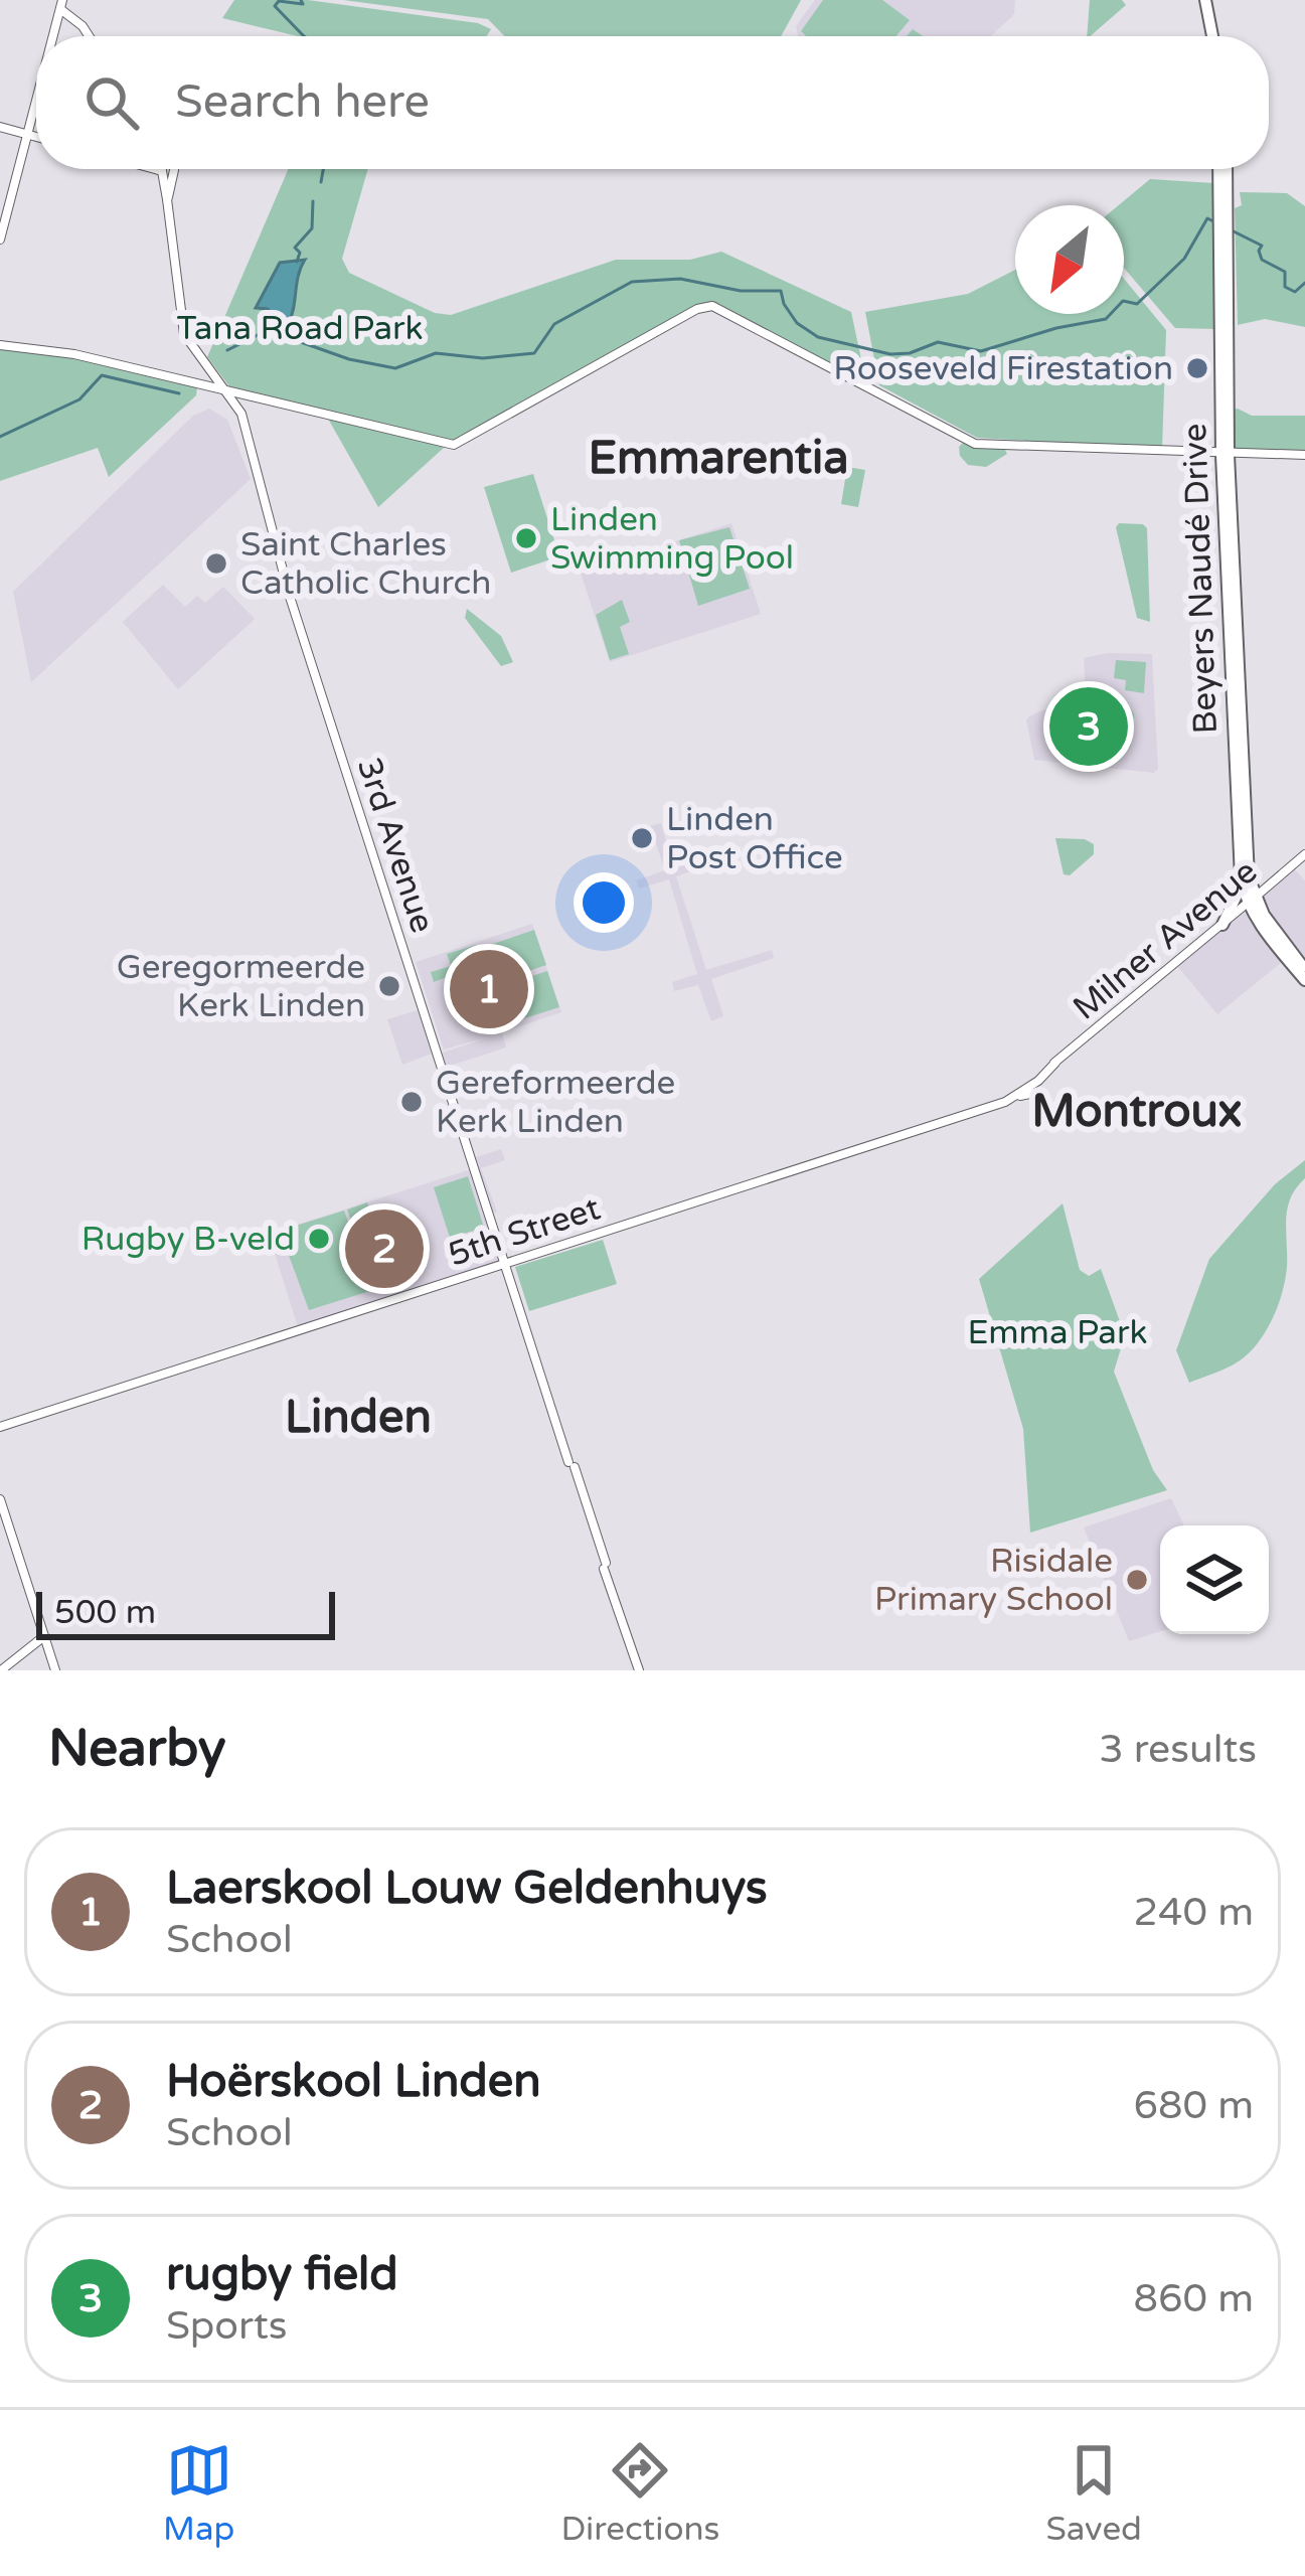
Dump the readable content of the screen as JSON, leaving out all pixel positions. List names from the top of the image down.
{
  "streets": {
    "main road": [
      "Beyers Naudé Drive",
      "3rd Avenue",
      "Milner Avenue",
      "5th Street"
    ]
  },
  "crossings": [
    ["Beyers Naudé Drive", "Milner Avenue"],
    ["3rd Avenue", "5th Street"],
    ["Milner Avenue", "5th Street"]
  ],
  "districts": ["Emmarentia", "Montroux", "Linden"],
  "parks": ["Tana Road Park", "Emma Park"],
  "places": [
    "Rooseveld Firestation",
    "Linden Swimming Pool",
    "Saint Charles Catholic Church",
    "Linden Post Office",
    "Geregormeerde Kerk Linden",
    "Gereformeerde Kerk Linden",
    "Rugby B-veld",
    "Risidale Primary School"
  ],
  "scale_bar": "500 m",
  "north": "bottom left",
  "page": {
    "search": "Search here",
    "pins": ["3", "1", "2"],
    "scale": "500 m",
    "heading": ["Nearby", "3 results"],
    "list": [
      {
        "mark": "1",
        "name": "Laerskool Louw Geldenhuys",
        "note": "School",
        "value": "240 m"
      },
      {
        "mark": "2",
        "name": "Hoërskool Linden",
        "note": "School",
        "value": "680 m"
      },
      {
        "mark": "3",
        "name": "rugby field",
        "note": "Sports",
        "value": "860 m"
      }
    ],
    "nav": ["Map", "Directions", "Saved"]
  }
}
